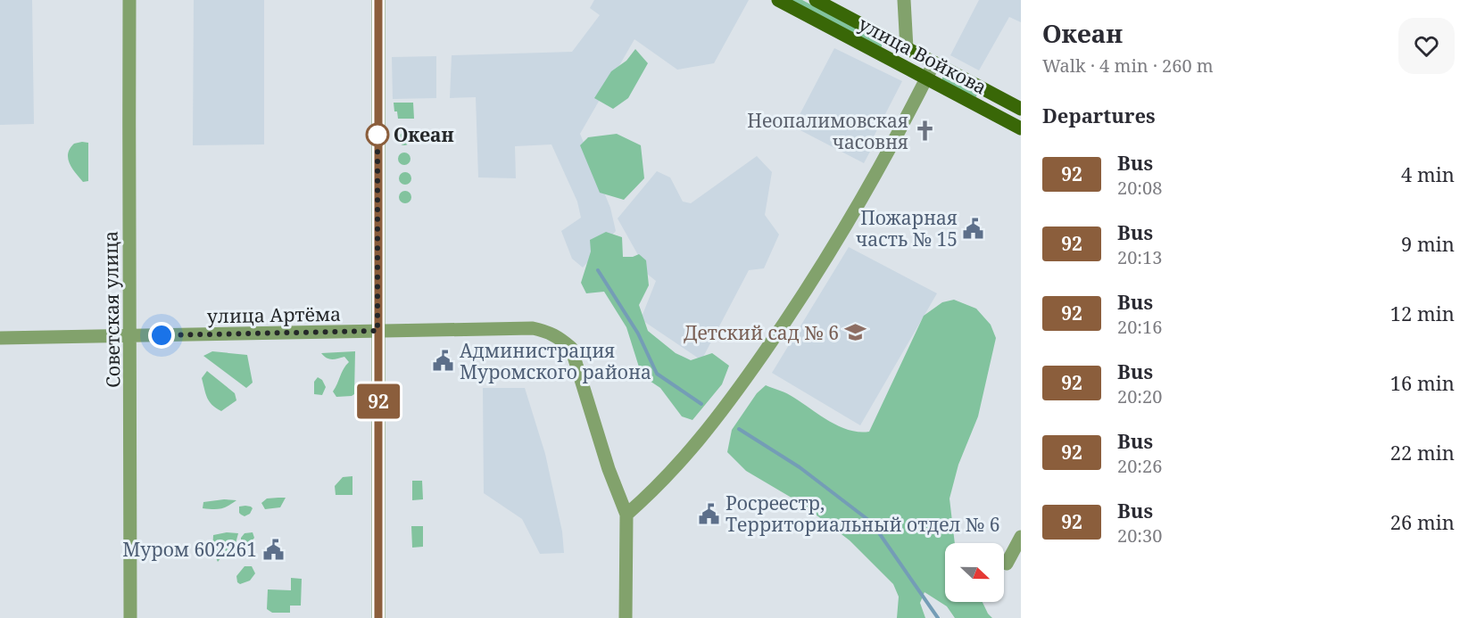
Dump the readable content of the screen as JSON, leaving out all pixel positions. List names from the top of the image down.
{
  "streets": {
    "main road": ["улица Войкова"],
    "street": ["Советская улица", "улица Артёма"]
  },
  "crossings": [
    ["Советская улица", "улица Артёма"]
  ],
  "places": {
    "church": ["Неопалимовская часовня"],
    "other": ["Океан"],
    "public building": [
      "Пожарная часть № 15",
      "Администрация Муромского района",
      "Росреестр, Территориальный отдел № 6",
      "Муром 602261"
    ],
    "school or university": ["Детский сад № 6"]
  },
  "lines": ["bus line 92"],
  "north": "right",
  "page": {
    "on_map": "92",
    "heading": [
      ["Океан", "Walk · 4 min · 260 m"],
      "Departures"
    ],
    "list": [
      {
        "mark": "92",
        "name": "Bus",
        "note": "20:08",
        "value": "4 min"
      },
      {
        "mark": "92",
        "name": "Bus",
        "note": "20:13",
        "value": "9 min"
      },
      {
        "mark": "92",
        "name": "Bus",
        "note": "20:16",
        "value": "12 min"
      },
      {
        "mark": "92",
        "name": "Bus",
        "note": "20:20",
        "value": "16 min"
      },
      {
        "mark": "92",
        "name": "Bus",
        "note": "20:26",
        "value": "22 min"
      },
      {
        "mark": "92",
        "name": "Bus",
        "note": "20:30",
        "value": "26 min"
      }
    ]
  }
}
